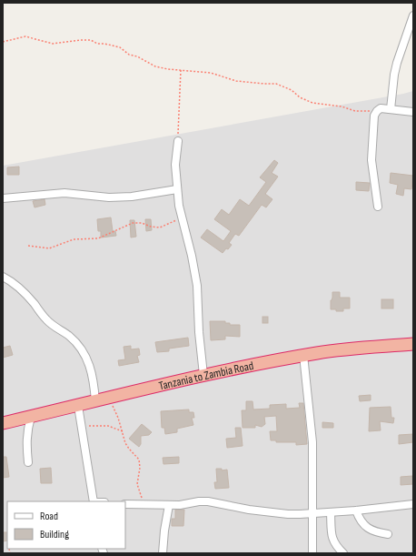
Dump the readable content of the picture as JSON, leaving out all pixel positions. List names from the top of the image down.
{
  "streets": {
    "highway": ["Tanzania to Zambia Road"]
  },
  "legend": ["Road", "Building"]
}
